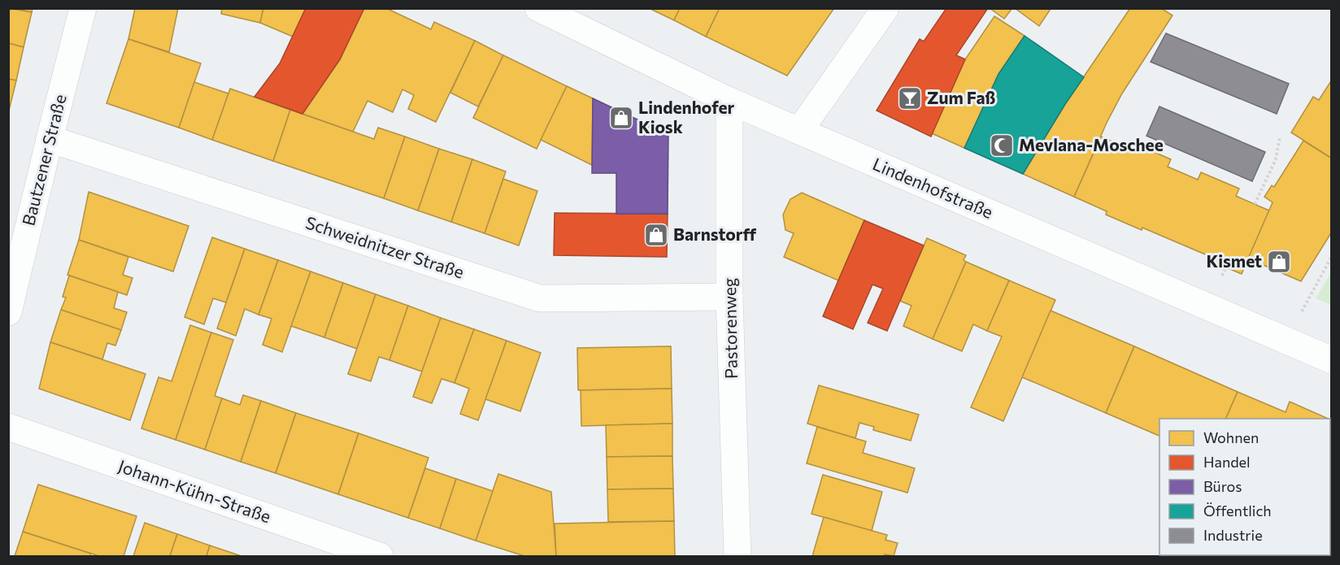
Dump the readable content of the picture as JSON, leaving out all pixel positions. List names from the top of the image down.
{
  "streets": {
    "street": [
      "Bautzener Straße",
      "Lindenhofstraße",
      "Schweidnitzer Straße",
      "Pastorenweg",
      "Johann-Kühn-Straße"
    ]
  },
  "crossings": [
    ["Bautzener Straße", "Schweidnitzer Straße"],
    ["Lindenhofstraße", "Pastorenweg"],
    ["Schweidnitzer Straße", "Pastorenweg"]
  ],
  "places": {
    "bar": ["Zum Faß"],
    "shop": ["Lindenhofer Kiosk", "Barnstorff", "Kismet"],
    "mosque": ["Mevlana-Moschee"]
  },
  "legend": [
    "Wohnen",
    "Handel",
    "Büros",
    "Öffentlich",
    "Industrie"
  ]
}
